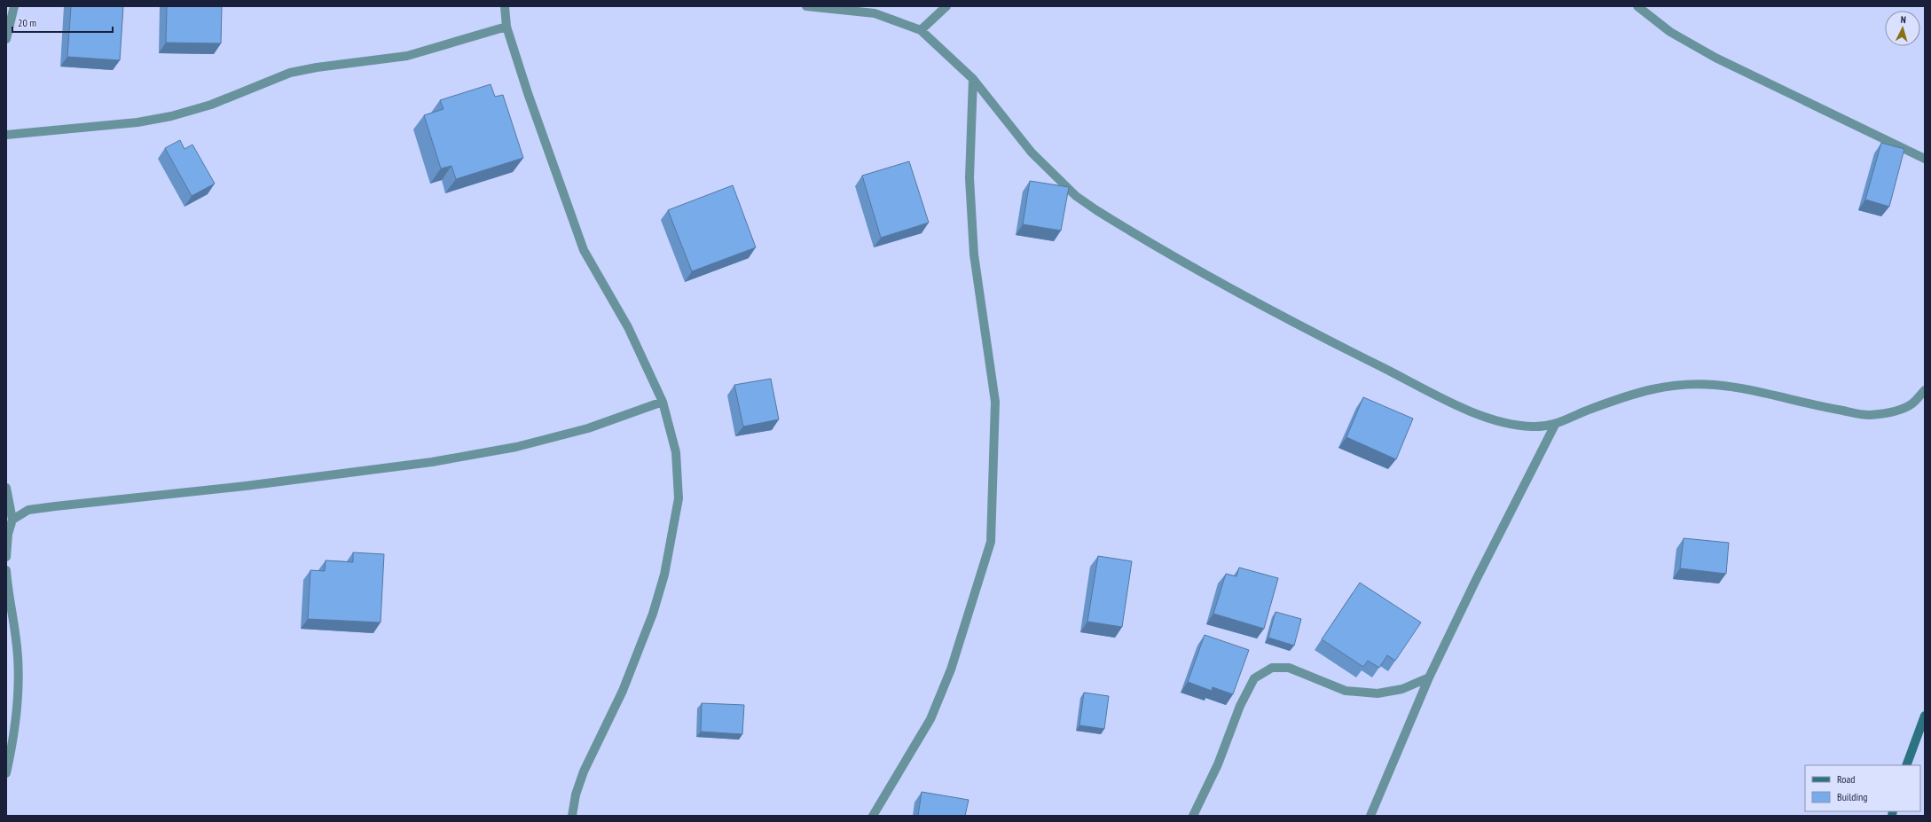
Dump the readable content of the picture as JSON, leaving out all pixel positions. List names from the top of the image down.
{
  "legend": ["Road", "Building"],
  "scale_bar": "20 m",
  "north": "top"
}
